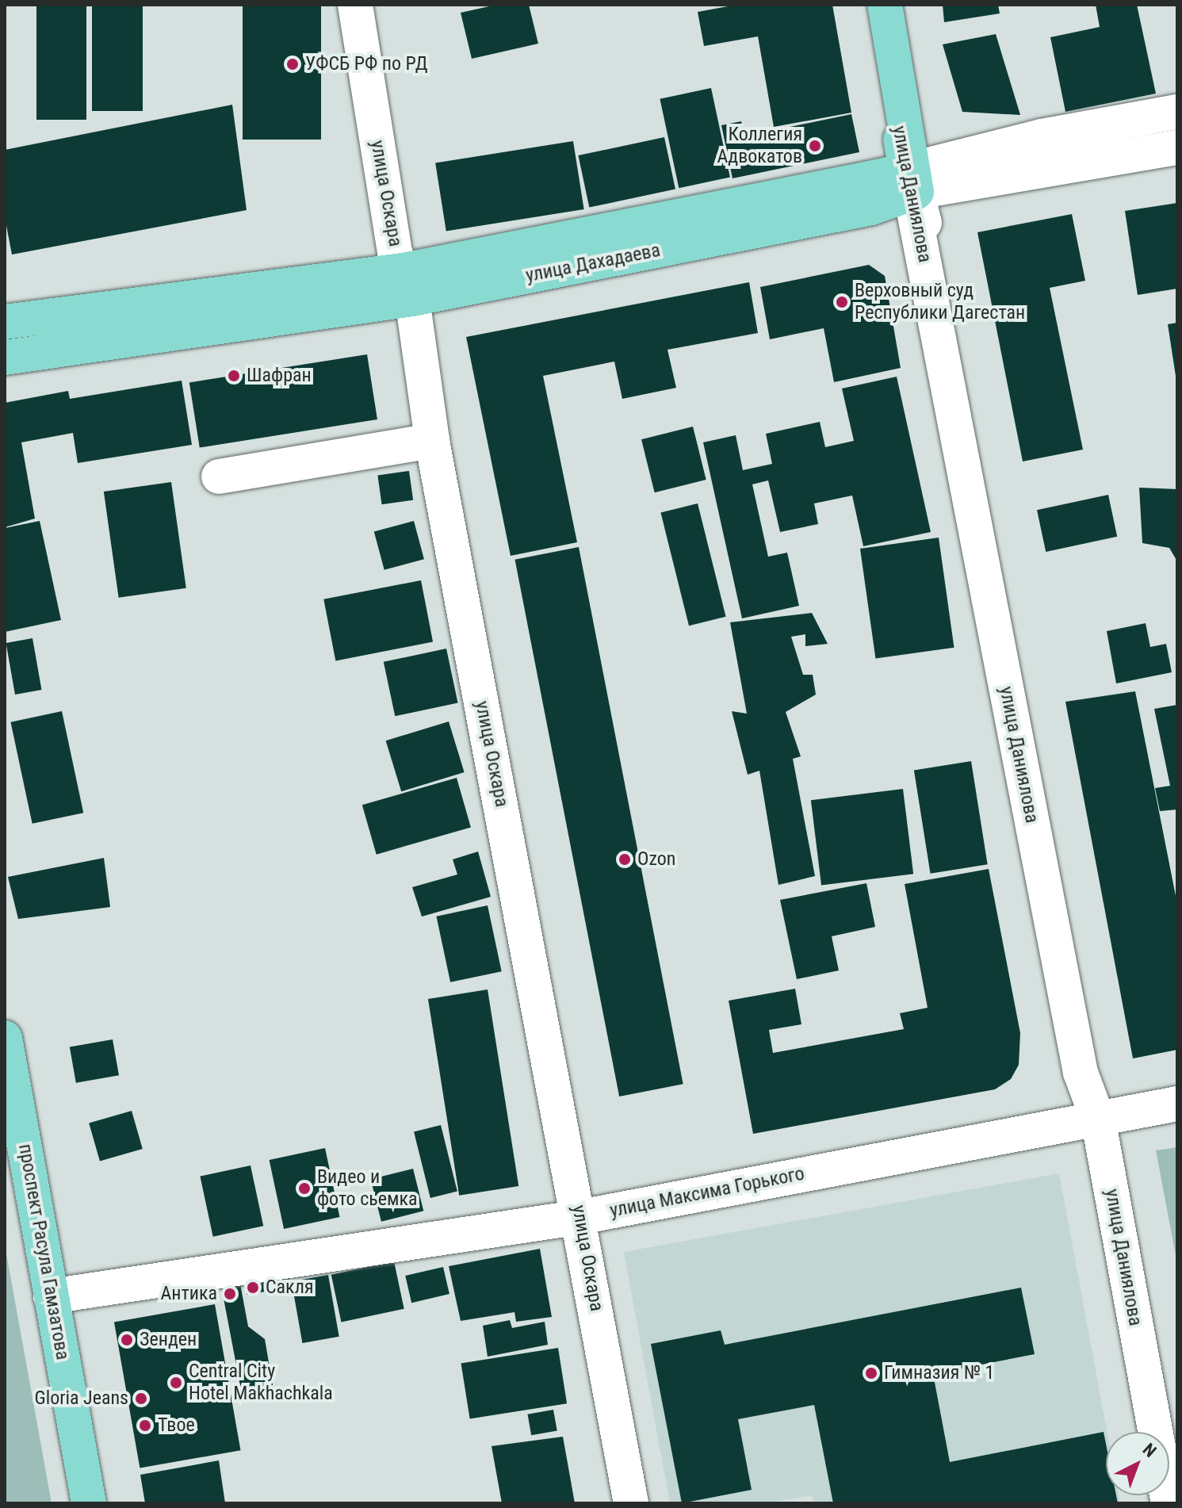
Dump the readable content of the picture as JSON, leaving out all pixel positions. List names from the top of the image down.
{
  "streets": {
    "main road": ["улица Даниялова", "улица Дахадаева", "проспект Расула Гамзатова"],
    "street": ["улица Оскара", "улица Максима Горького"]
  },
  "crossings": [
    ["улица Оскара", "улица Дахадаева"],
    ["улица Оскара", "улица Максима Горького"],
    ["улица Даниялова", "улица Дахадаева"],
    ["улица Даниялова", "улица Максима Горького"],
    ["улица Максима Горького", "проспект Расула Гамзатова"]
  ],
  "places": [
    "УФСБ РФ по РД",
    "Коллегия Адвокатов",
    "Верховный суд Республики Дагестан",
    "Шафран",
    "Ozon",
    "Видео и фото сьемка",
    "Сакля",
    "Антика",
    "Зенден",
    "Гимназия № 1",
    "Central City Hotel Makhachkala",
    "Gloria Jeans",
    "Твое"
  ],
  "north": "top right"
}
